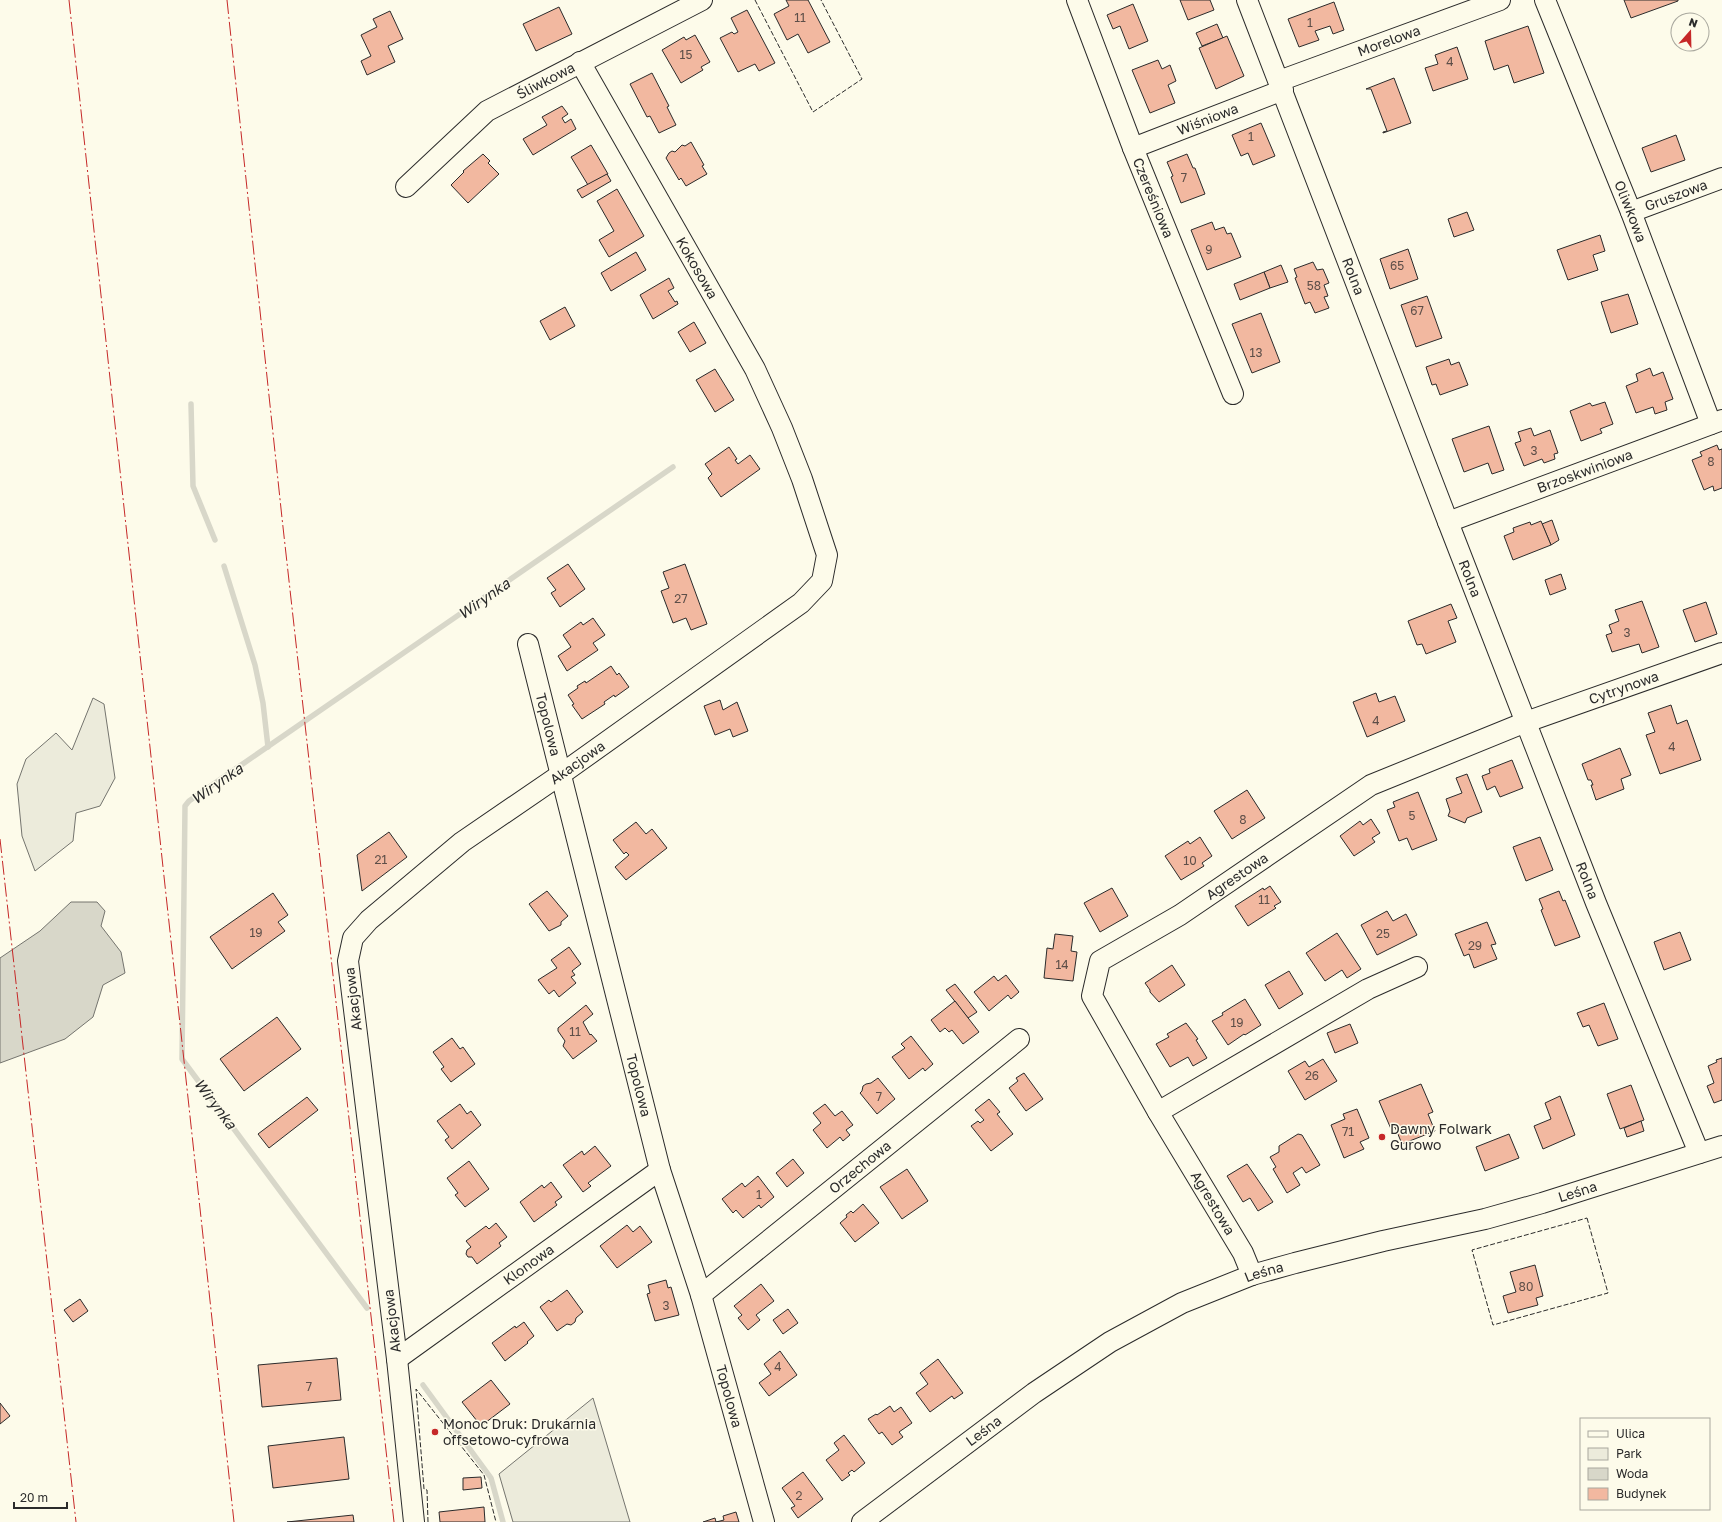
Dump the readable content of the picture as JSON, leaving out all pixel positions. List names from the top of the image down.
{
  "streets": {
    "street": [
      "Morelowa",
      "Śliwkowa",
      "Wiśniowa",
      "Gruszowa",
      "Czereśniowa",
      "Oliwkowa",
      "Kokosowa",
      "Rolna",
      "Brzoskwiniowa",
      "Cytrynowa",
      "Topolowa",
      "Akacjowa",
      "Agrestowa",
      "Orzechowa",
      "Leśna",
      "Klonowa"
    ]
  },
  "crossings": [
    ["Morelowa", "Wiśniowa"],
    ["Morelowa", "Rolna"],
    ["Śliwkowa", "Kokosowa"],
    ["Wiśniowa", "Czereśniowa"],
    ["Wiśniowa", "Rolna"],
    ["Gruszowa", "Oliwkowa"],
    ["Oliwkowa", "Brzoskwiniowa"],
    ["Kokosowa", "Akacjowa"],
    ["Rolna", "Brzoskwiniowa"],
    ["Rolna", "Cytrynowa"],
    ["Rolna", "Agrestowa"],
    ["Rolna", "Leśna"],
    ["Cytrynowa", "Agrestowa"],
    ["Topolowa", "Akacjowa"],
    ["Topolowa", "Orzechowa"],
    ["Topolowa", "Klonowa"],
    ["Akacjowa", "Klonowa"],
    ["Agrestowa", "Leśna"]
  ],
  "water": ["Wirynka"],
  "places": ["Dawny Folwark Gurowo", "Monoc Druk: Drukarnia offsetowo-cyfrowa"],
  "house_numbers": [
    "11",
    "1",
    "15",
    "4",
    "1",
    "7",
    "9",
    "65",
    "58",
    "67",
    "13",
    "3",
    "8",
    "27",
    "3",
    "4",
    "4",
    "5",
    "8",
    "21",
    "10",
    "11",
    "19",
    "25",
    "29",
    "14",
    "19",
    "11",
    "26",
    "7",
    "71",
    "1",
    "80",
    "3",
    "4",
    "7",
    "2"
  ],
  "legend": [
    "Ulica",
    "Park",
    "Woda",
    "Budynek"
  ],
  "scale_bar": "20 m",
  "north": "top"
}
